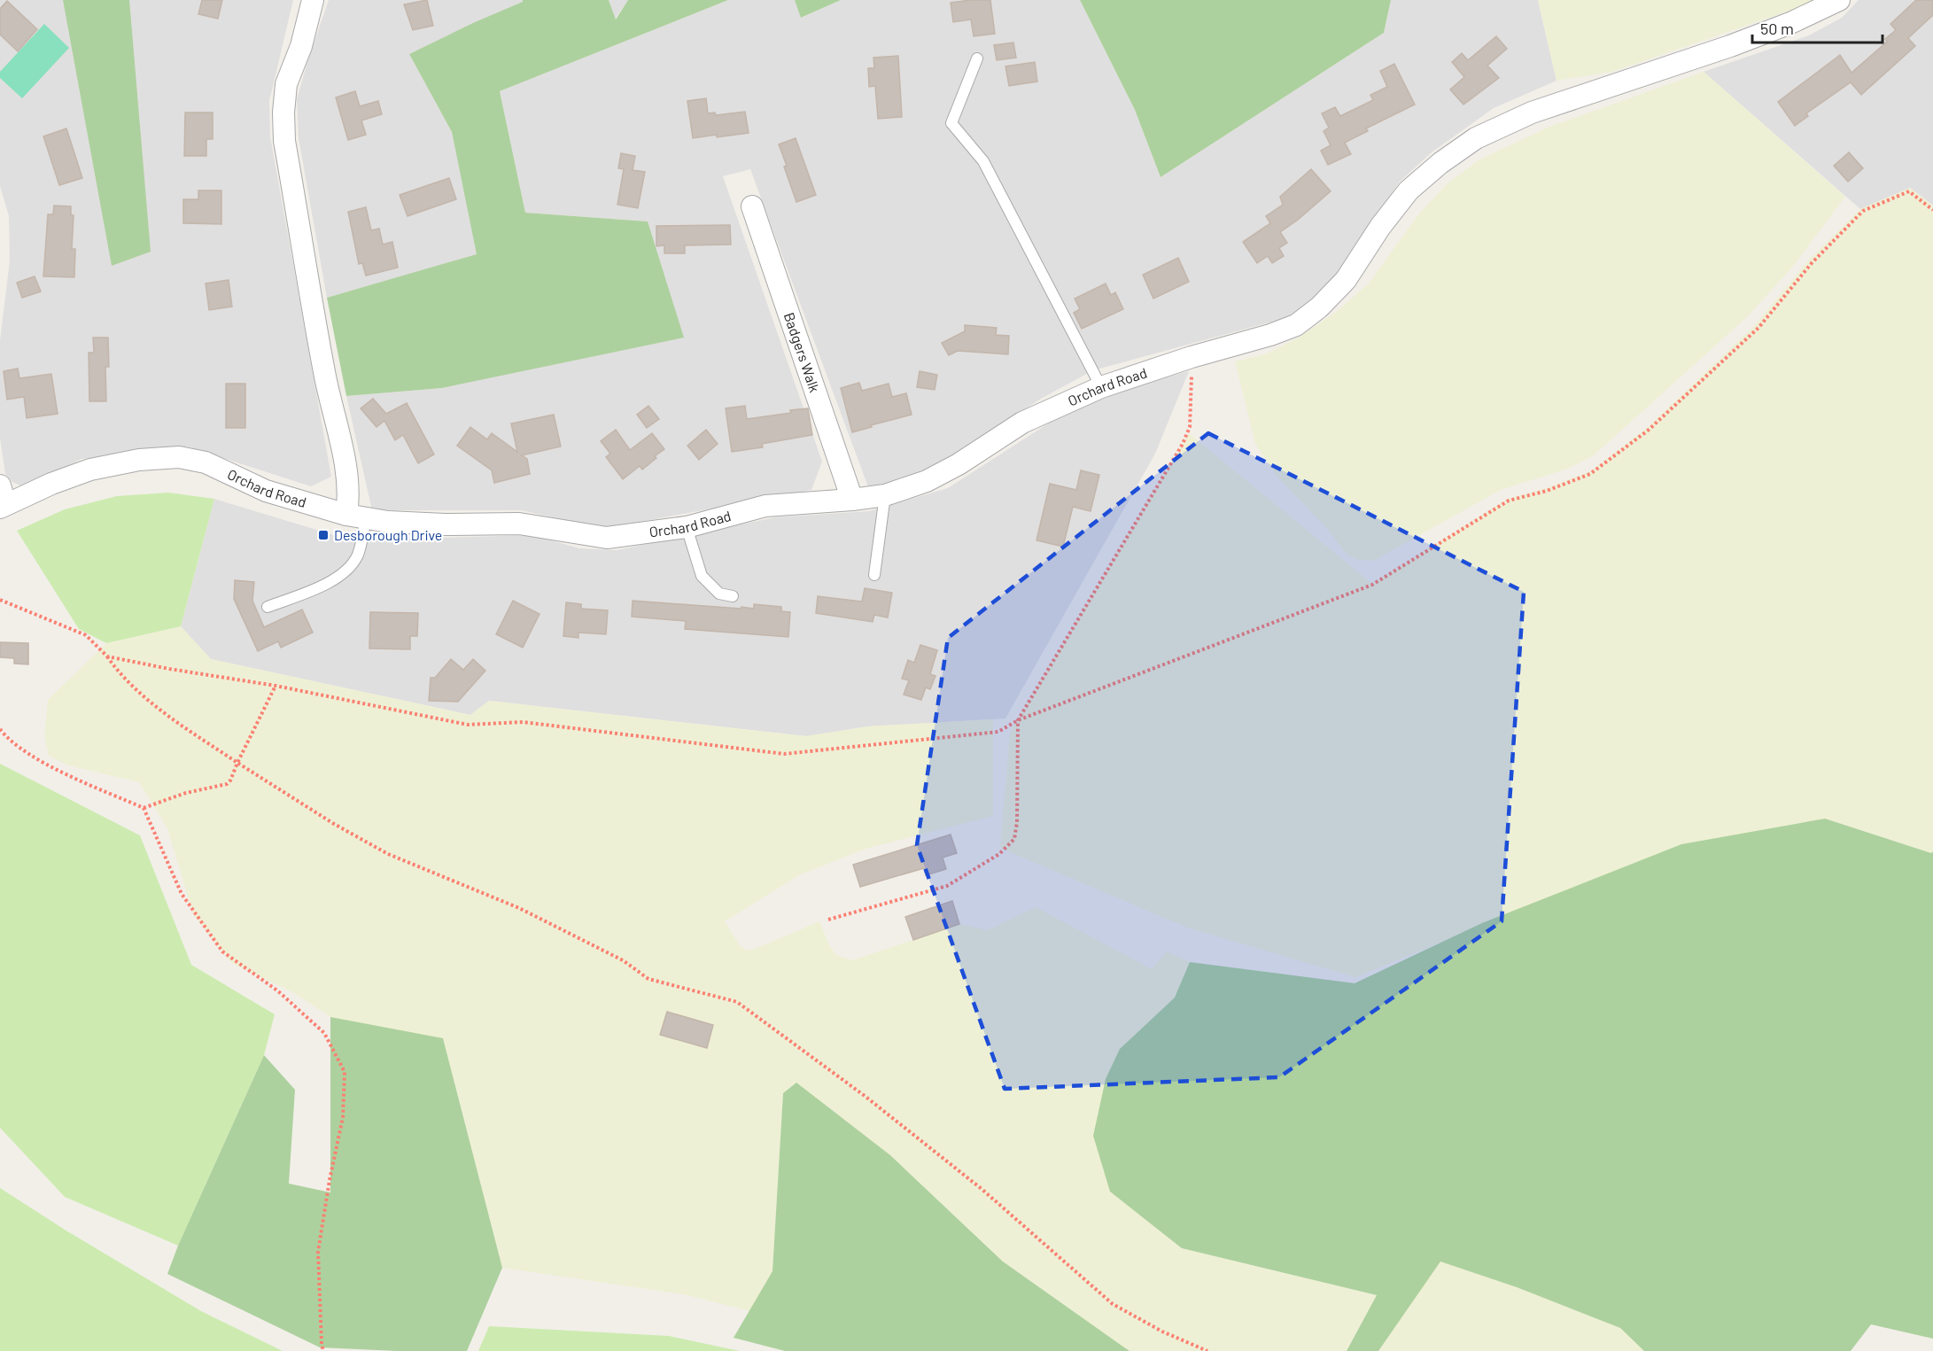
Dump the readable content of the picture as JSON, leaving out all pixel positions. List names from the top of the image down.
{
  "streets": {
    "street": ["Badgers Walk", "Orchard Road"]
  },
  "crossings": [
    ["Badgers Walk", "Orchard Road"]
  ],
  "places": {
    "transit": ["Desborough Drive"]
  },
  "scale_bar": "50 m"
}
